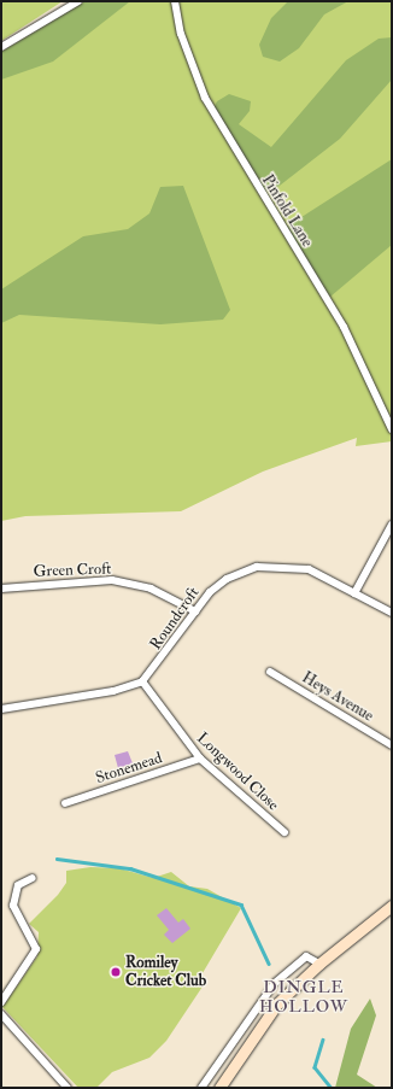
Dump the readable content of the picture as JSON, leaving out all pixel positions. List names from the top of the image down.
{
  "streets": {
    "street": [
      "Pinfold Lane",
      "Green Croft",
      "Roundcroft",
      "Heys Avenue",
      "Stonemead",
      "Longwood Close"
    ]
  },
  "crossings": [
    ["Green Croft", "Roundcroft"],
    ["Roundcroft", "Longwood Close"],
    ["Stonemead", "Longwood Close"]
  ],
  "districts": ["DINGLE HOLLOW"],
  "places": ["Romiley Cricket Club"]
}
